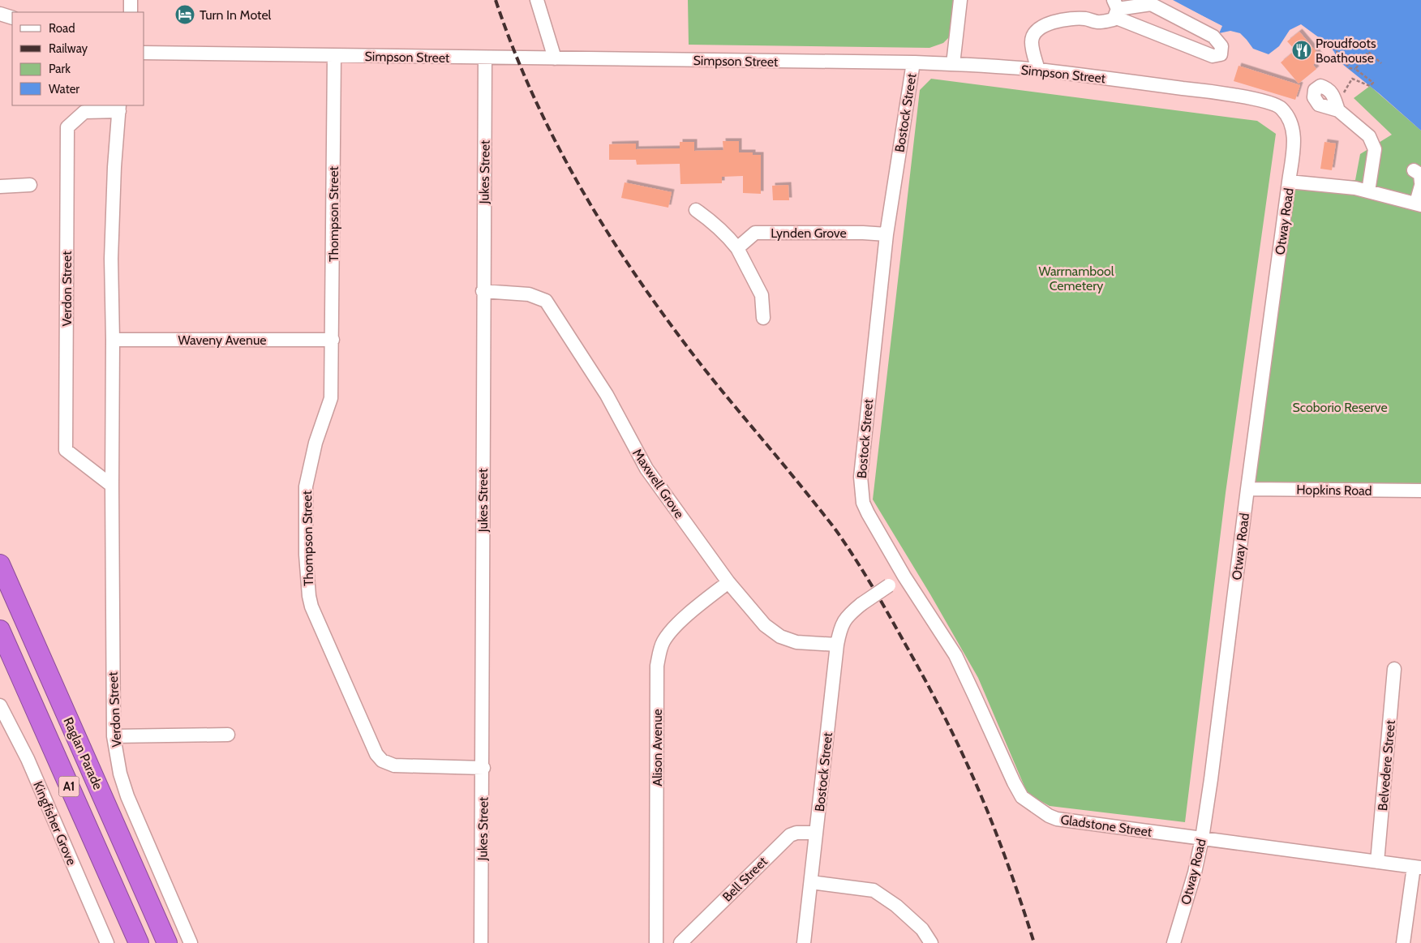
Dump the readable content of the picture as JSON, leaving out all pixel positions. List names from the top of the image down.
{
  "streets": {
    "highway": ["Raglan Parade", "A1"],
    "street": [
      "Simpson Street",
      "Bostock Street",
      "Jukes Street",
      "Thompson Street",
      "Otway Road",
      "Lynden Grove",
      "Verdon Street",
      "Waveny Avenue",
      "Maxwell Grove",
      "Hopkins Road",
      "Alison Avenue",
      "Belvedere Street",
      "Kingfisher Grove",
      "Gladstone Street",
      "Bell Street"
    ]
  },
  "crossings": [
    ["Simpson Street", "Bostock Street"],
    ["Simpson Street", "Jukes Street"],
    ["Simpson Street", "Thompson Street"],
    ["Simpson Street", "Otway Road"],
    ["Bostock Street", "Lynden Grove"],
    ["Bostock Street", "Maxwell Grove"],
    ["Bostock Street", "Gladstone Street"],
    ["Bostock Street", "Bell Street"],
    ["Jukes Street", "Thompson Street"],
    ["Jukes Street", "Maxwell Grove"],
    ["Thompson Street", "Waveny Avenue"],
    ["Otway Road", "Hopkins Road"],
    ["Otway Road", "Gladstone Street"],
    ["Verdon Street", "Waveny Avenue"],
    ["Maxwell Grove", "Alison Avenue"],
    ["Belvedere Street", "Gladstone Street"]
  ],
  "parks": ["Warrnambool Cemetery", "Scoborio Reserve"],
  "places": {
    "hotel": ["Turn In Motel"],
    "restaurant": ["Proudfoots Boathouse"]
  },
  "legend": [
    "Road",
    "Railway",
    "Park",
    "Water"
  ]
}
